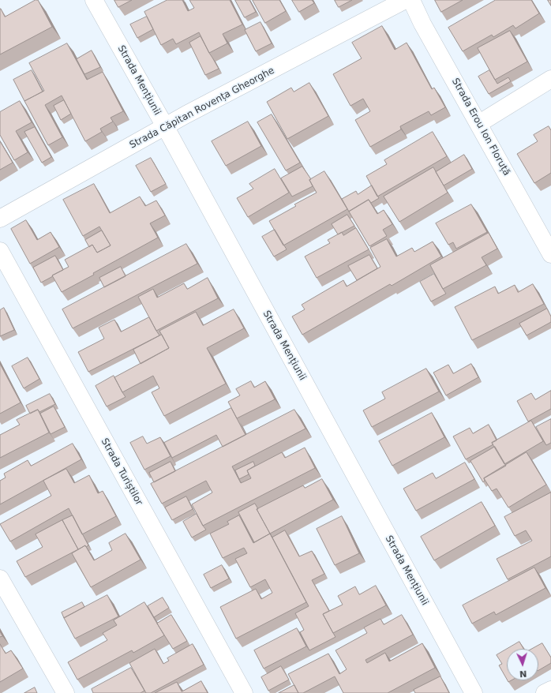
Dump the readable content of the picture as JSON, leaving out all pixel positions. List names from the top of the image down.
{
  "streets": {
    "street": [
      "Strada Mențiunii",
      "Strada Căpitan Rovența Gheorghe",
      "Strada Erou Ion Floruță",
      "Strada Turiștilor"
    ]
  },
  "crossings": [
    ["Strada Mențiunii", "Strada Căpitan Rovența Gheorghe"]
  ],
  "north": "bottom"
}
